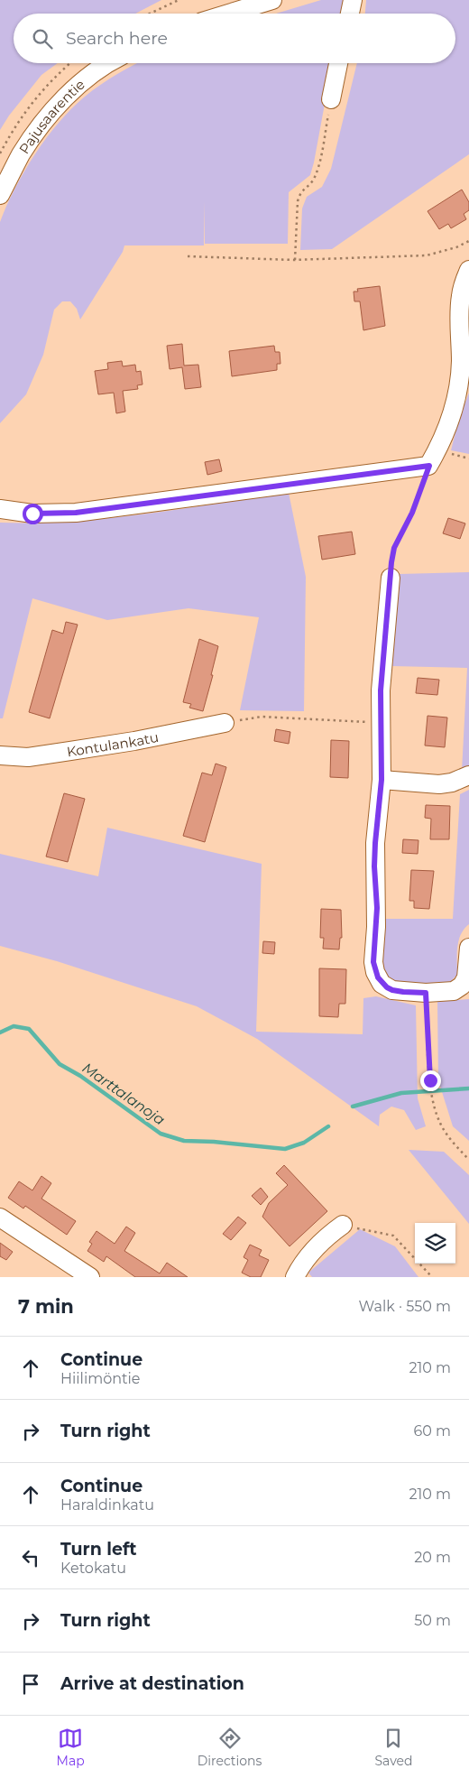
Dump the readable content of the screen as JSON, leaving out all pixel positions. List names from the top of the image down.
{
  "streets": {
    "street": ["Pajusaarentie", "Kontulankatu"]
  },
  "water": ["Marttalanoja"],
  "page": {
    "search": "Search here",
    "heading": ["7 min", "Walk · 550 m"],
    "list": [
      ["Continue", "Hiilimöntie", "210 m"],
      ["Turn right", "60 m"],
      ["Continue", "Haraldinkatu", "210 m"],
      ["Turn left", "Ketokatu", "20 m"],
      ["Turn right", "50 m"],
      "Arrive at destination"
    ],
    "nav": ["Map", "Directions", "Saved"]
  }
}
